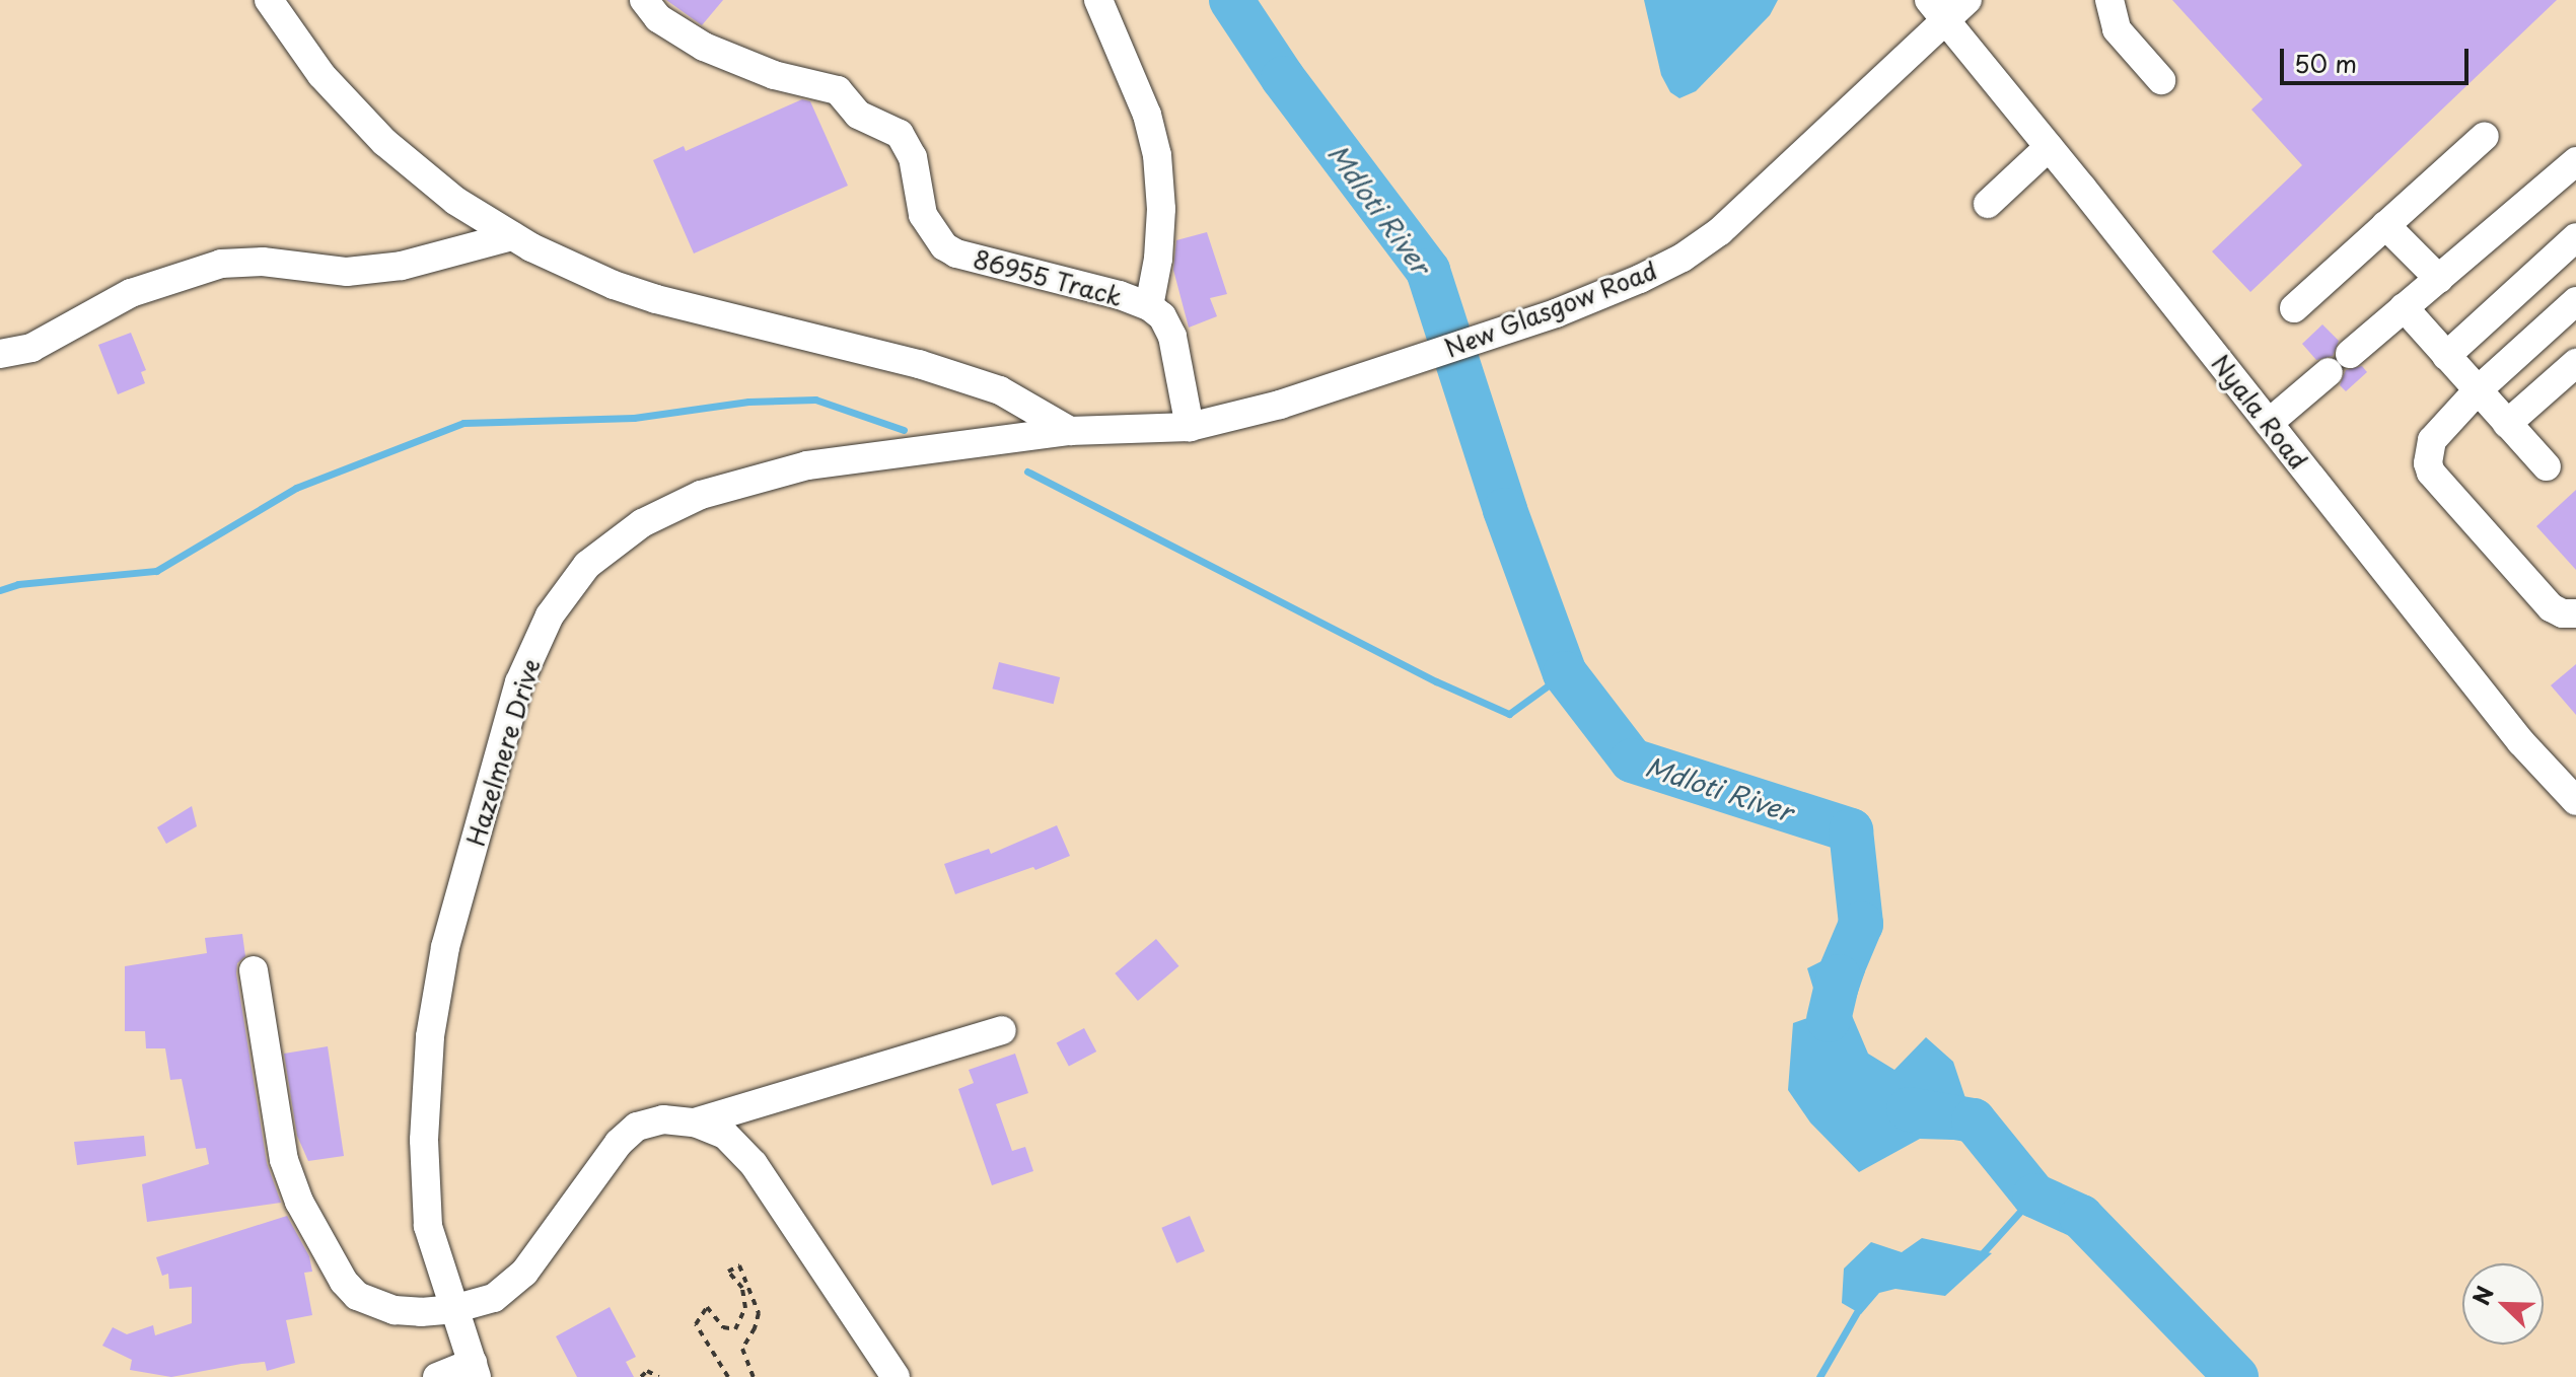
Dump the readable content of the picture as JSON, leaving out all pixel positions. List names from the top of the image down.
{
  "streets": {
    "street": [
      "86955 Track",
      "New Glasgow Road",
      "Nyala Road",
      "Hazelmere Drive"
    ]
  },
  "crossings": [
    ["86955 Track", "New Glasgow Road"],
    ["86955 Track", "Hazelmere Drive"],
    ["New Glasgow Road", "Nyala Road"],
    ["New Glasgow Road", "Hazelmere Drive"]
  ],
  "water": ["Mdloti River"],
  "scale_bar": "50 m",
  "north": "top left"
}
